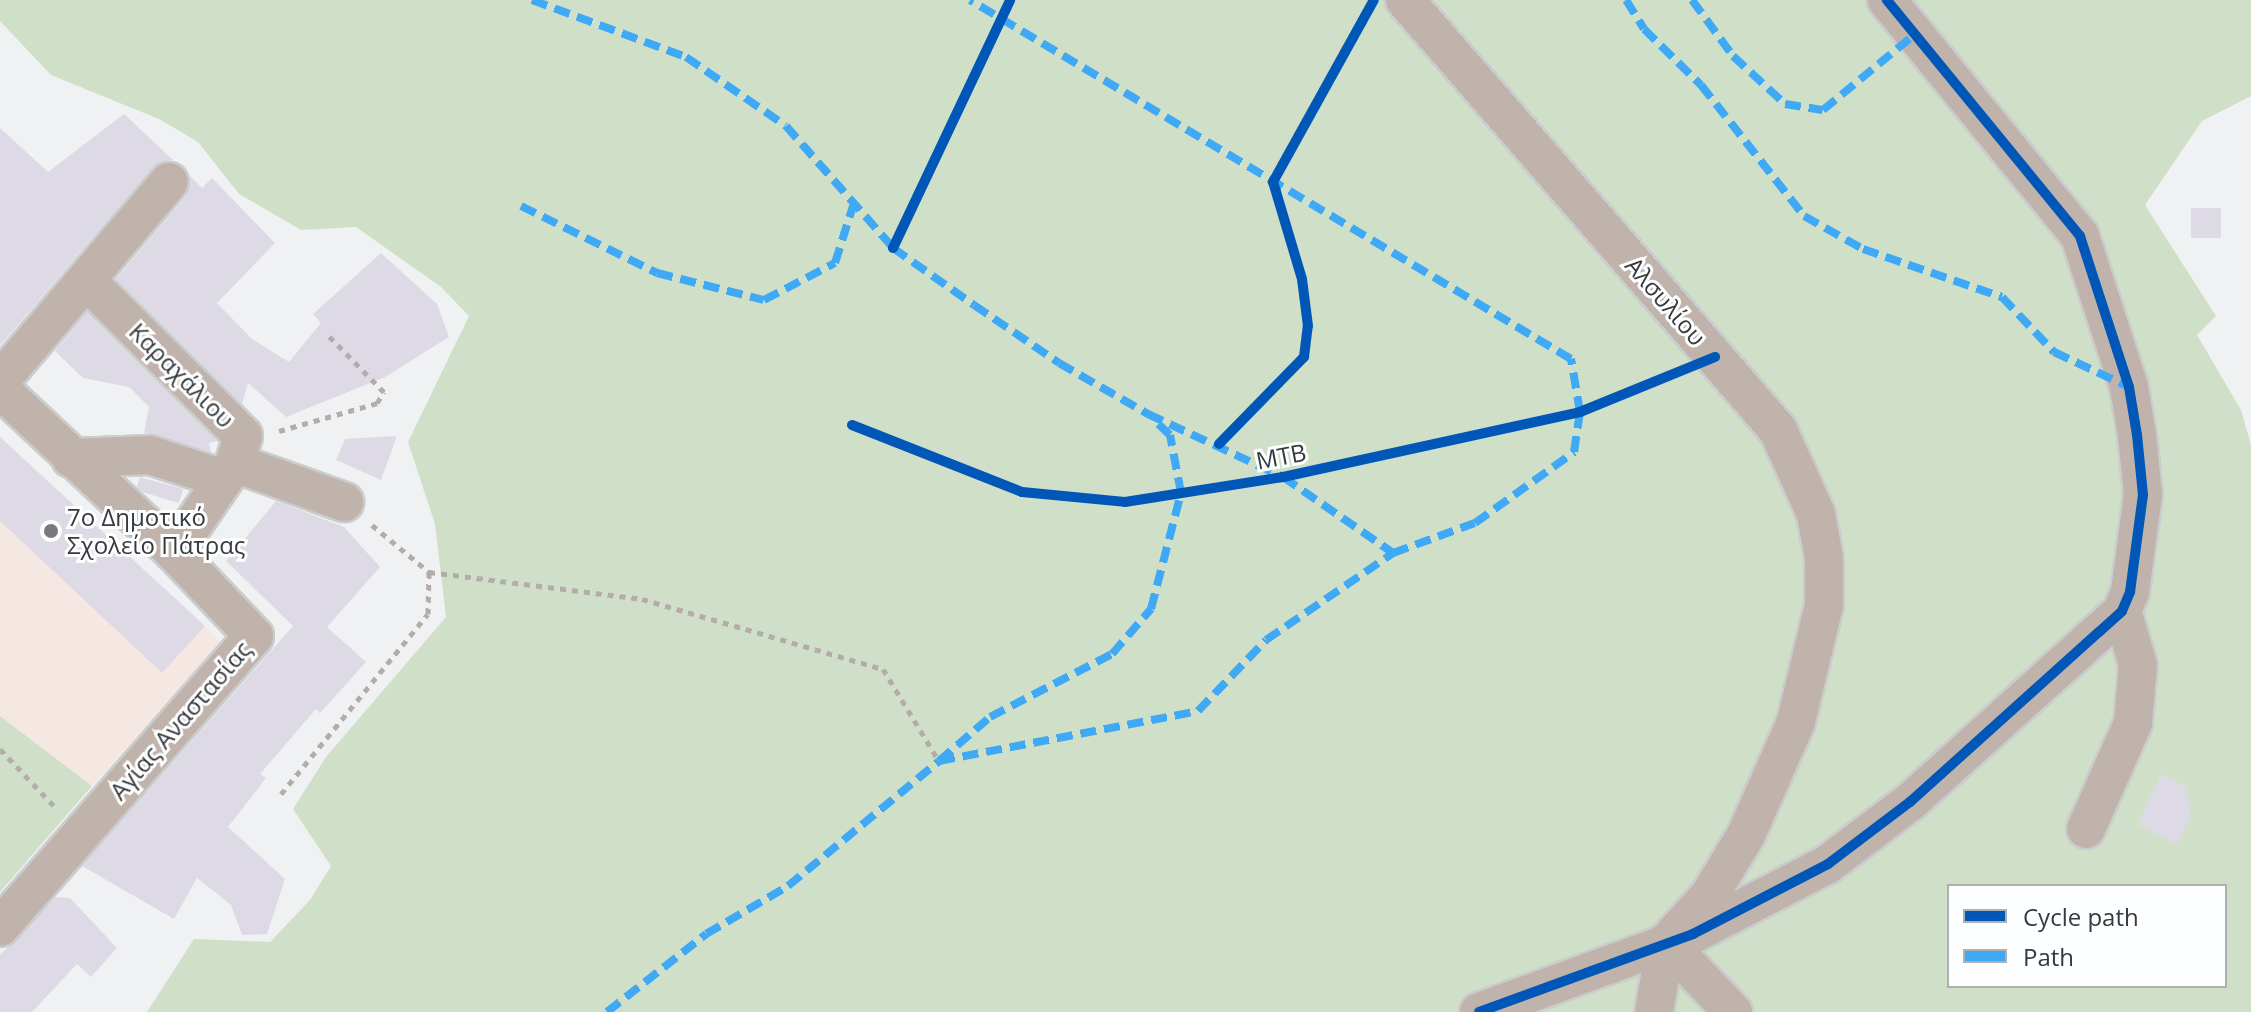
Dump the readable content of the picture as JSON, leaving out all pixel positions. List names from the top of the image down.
{
  "streets": {
    "street": ["Αλσυλίου", "Καραχάλιου", "Αγίας Αναστασίας"],
    "cycle path": ["MTB"]
  },
  "places": ["7ο Δημοτικό Σχολείο Πάτρας"],
  "legend": ["Cycle path", "Path"]
}
